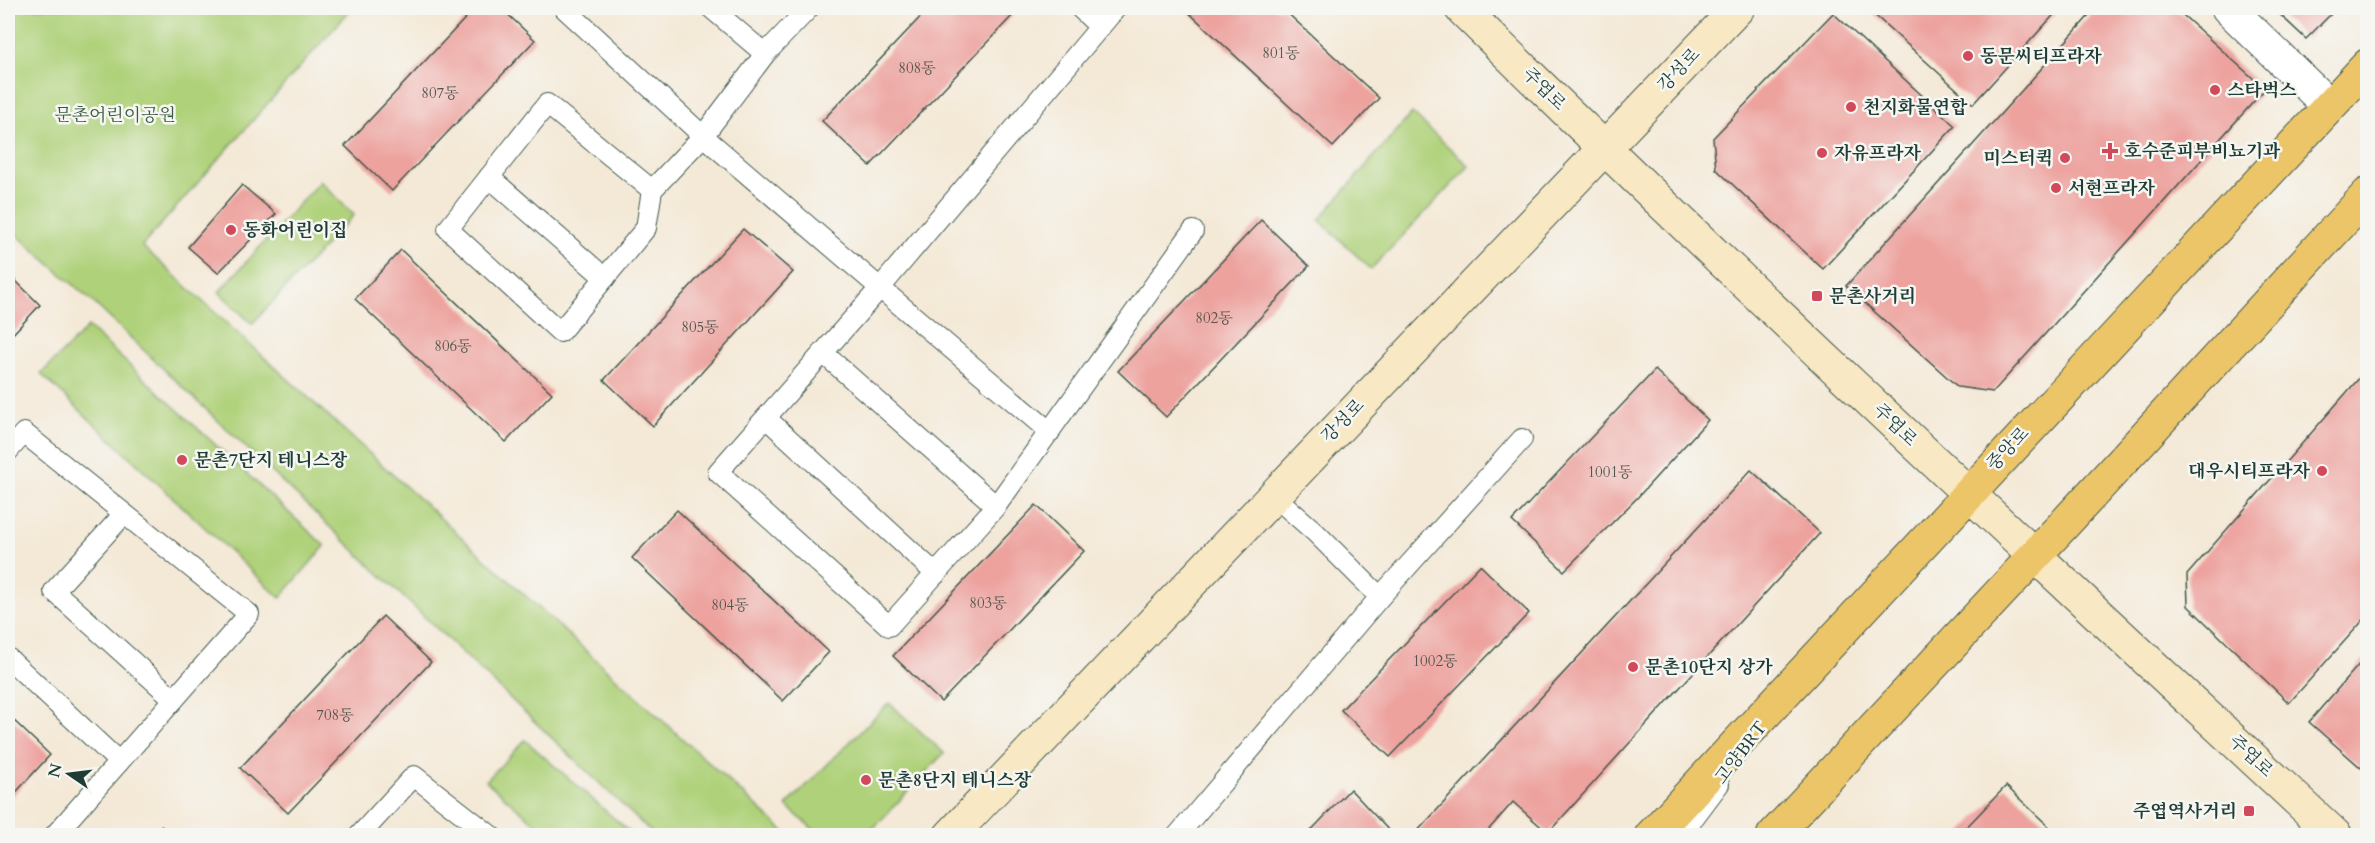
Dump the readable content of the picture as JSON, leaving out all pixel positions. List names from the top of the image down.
{
  "streets": {
    "main road": ["중앙로"],
    "street": ["강성로", "주엽로"],
    "lane": ["고양BRT"]
  },
  "crossings": [
    ["강성로", "주엽로"],
    ["주엽로", "중앙로"],
    ["중앙로", "고양BRT"]
  ],
  "parks": ["문촌어린이공원"],
  "places": {
    "other": [
      "동문씨티프라자",
      "스타벅스",
      "천지화물연합",
      "자유프라자",
      "미스터퀵",
      "서현프라자",
      "동화어린이집",
      "문촌7단지 테니스장",
      "대우시티프라자",
      "문촌10단지 상가",
      "문촌8단지 테니스장"
    ],
    "health": ["호수준피부비뇨기과"],
    "transit": ["문촌사거리", "주엽역사거리"]
  },
  "house_numbers": [
    "801동",
    "808동",
    "807동",
    "802동",
    "805동",
    "806동",
    "1001동",
    "803동",
    "804동",
    "1002동",
    "708동"
  ],
  "north": "left"
}
